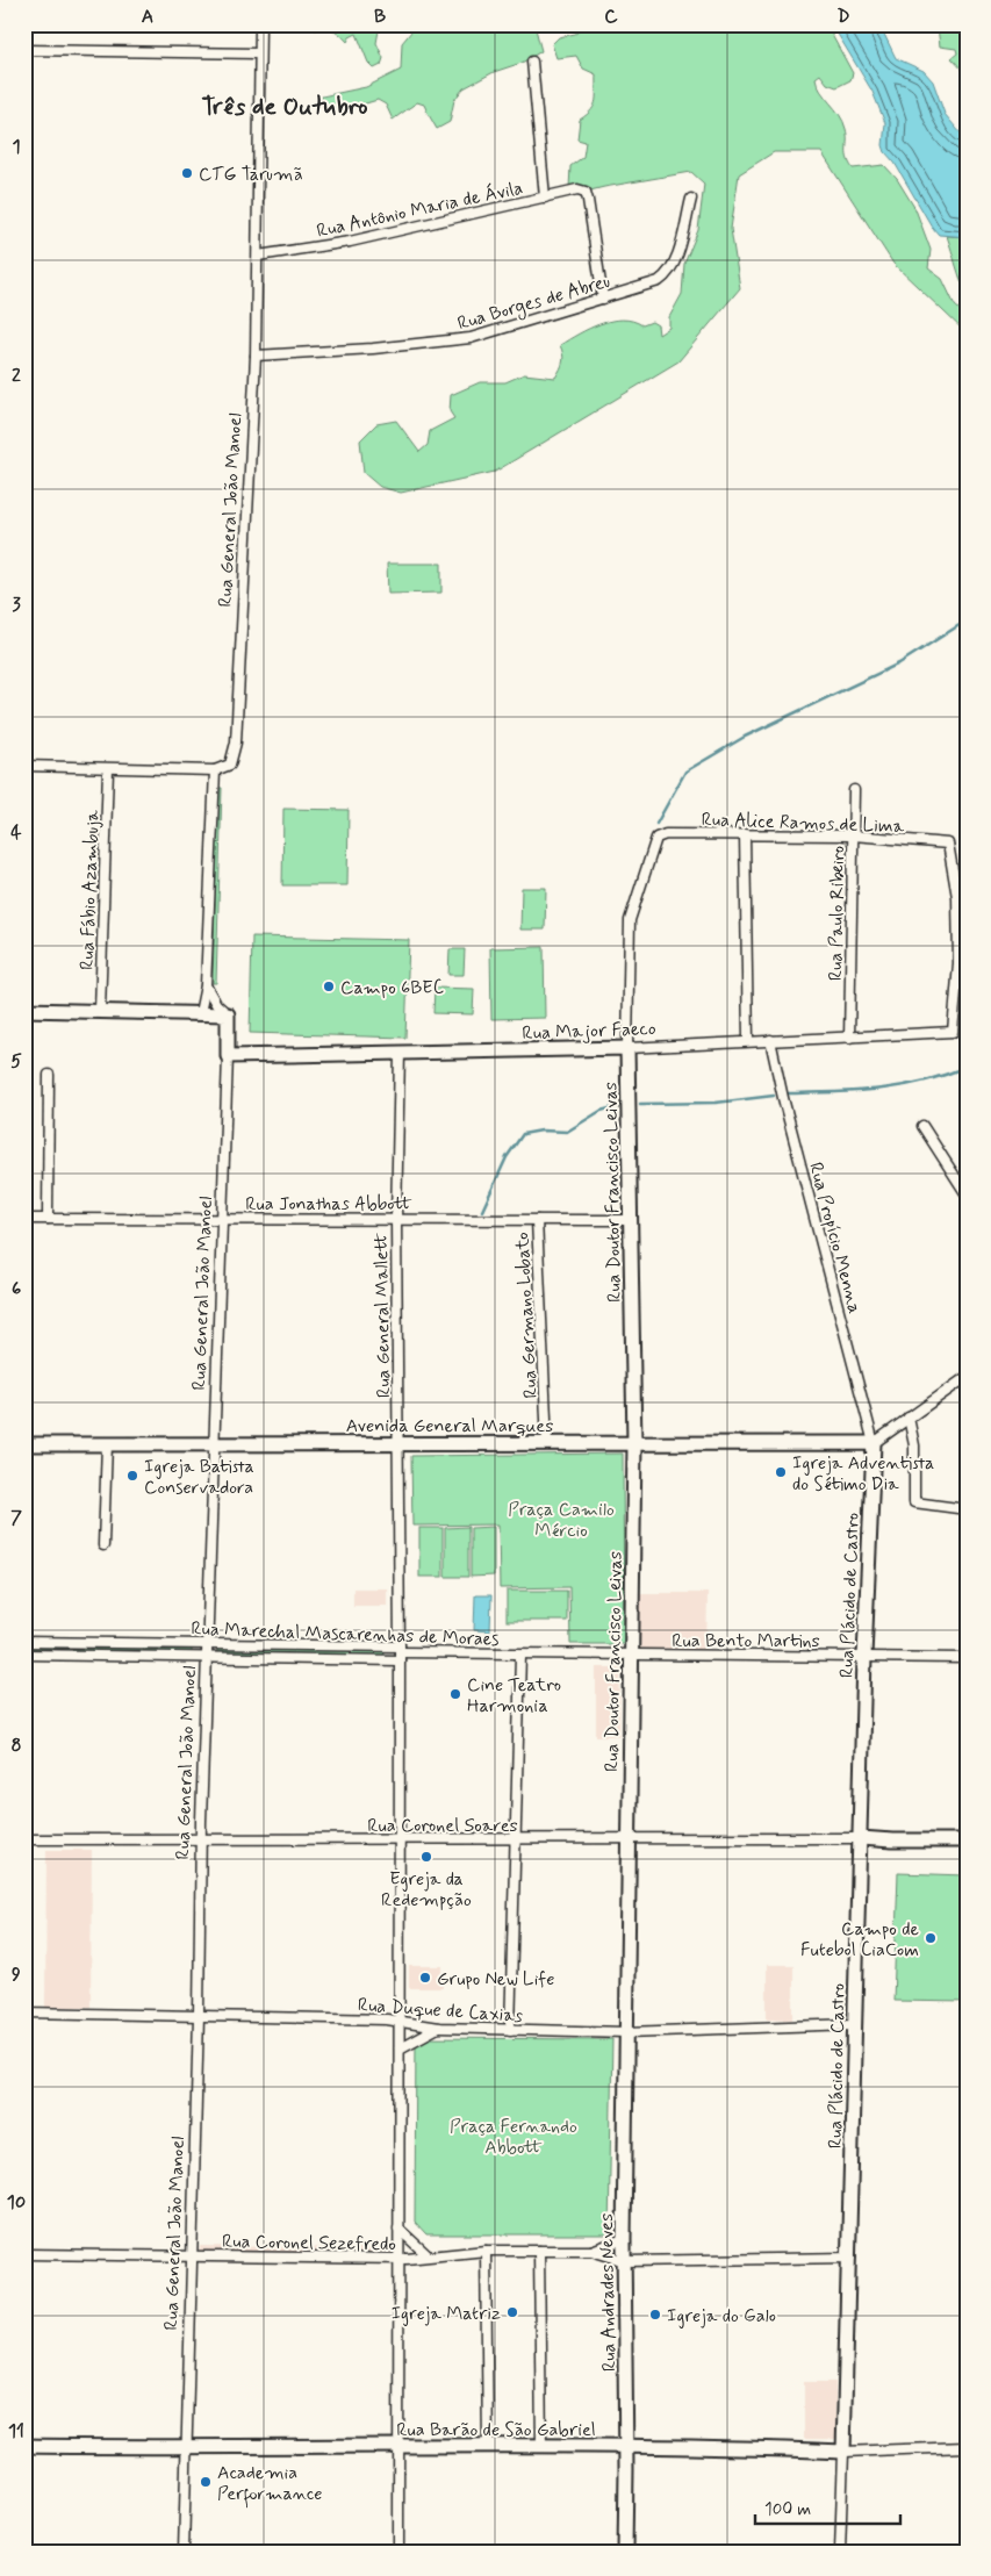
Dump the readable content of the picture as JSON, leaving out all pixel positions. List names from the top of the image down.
{
  "streets": {
    "main road": [
      "Rua General João Manoel",
      "Rua Major Faeco",
      "Rua Doutor Francisco Leivas",
      "Avenida General Marques",
      "Rua Plácido de Castro",
      "Rua Andrades Neves",
      "Rua Barão de São Gabriel"
    ],
    "street": [
      "Rua Antônio Maria de Ávila",
      "Rua Borges de Abreu",
      "Rua Alice Ramos de Lima",
      "Rua Fábio Azambuja",
      "Rua Paulo Ribeiro",
      "Rua Jonathas Abbott",
      "Rua Propício Menna",
      "Rua General Mallett",
      "Rua Germano Lobato",
      "Rua Marechal Mascarenhas de Moraes",
      "Rua Bento Martins",
      "Rua Coronel Soares",
      "Rua Duque de Caxias",
      "Rua Coronel Sezefredo"
    ]
  },
  "crossings": [
    ["Rua Antônio Maria de Ávila", "Rua Borges de Abreu"],
    ["Rua Antônio Maria de Ávila", "Rua General João Manoel"],
    ["Rua Borges de Abreu", "Rua General João Manoel"],
    ["Rua General João Manoel", "Rua Major Faeco"],
    ["Rua General João Manoel", "Rua Jonathas Abbott"],
    ["Rua General João Manoel", "Avenida General Marques"],
    ["Rua General João Manoel", "Rua Marechal Mascarenhas de Moraes"],
    ["Rua General João Manoel", "Rua Coronel Soares"],
    ["Rua General João Manoel", "Rua Duque de Caxias"],
    ["Rua General João Manoel", "Rua Coronel Sezefredo"],
    ["Rua General João Manoel", "Rua Barão de São Gabriel"],
    ["Rua Alice Ramos de Lima", "Rua Paulo Ribeiro"],
    ["Rua Alice Ramos de Lima", "Rua Major Faeco"],
    ["Rua Alice Ramos de Lima", "Rua Doutor Francisco Leivas"],
    ["Rua Paulo Ribeiro", "Rua Major Faeco"],
    ["Rua Major Faeco", "Rua Doutor Francisco Leivas"],
    ["Rua Major Faeco", "Rua Propício Menna"],
    ["Rua Major Faeco", "Rua General Mallett"],
    ["Rua Doutor Francisco Leivas", "Rua Jonathas Abbott"],
    ["Rua Doutor Francisco Leivas", "Avenida General Marques"],
    ["Rua Doutor Francisco Leivas", "Rua Marechal Mascarenhas de Moraes"],
    ["Rua Doutor Francisco Leivas", "Rua Bento Martins"],
    ["Rua Doutor Francisco Leivas", "Rua Coronel Soares"],
    ["Rua Doutor Francisco Leivas", "Rua Duque de Caxias"],
    ["Rua Doutor Francisco Leivas", "Rua Andrades Neves"],
    ["Rua Jonathas Abbott", "Rua General Mallett"],
    ["Rua Jonathas Abbott", "Rua Germano Lobato"],
    ["Rua Propício Menna", "Avenida General Marques"],
    ["Rua Propício Menna", "Rua Plácido de Castro"],
    ["Rua General Mallett", "Avenida General Marques"],
    ["Rua General Mallett", "Rua Marechal Mascarenhas de Moraes"],
    ["Rua General Mallett", "Rua Coronel Soares"],
    ["Rua General Mallett", "Rua Duque de Caxias"],
    ["Rua General Mallett", "Rua Coronel Sezefredo"],
    ["Rua General Mallett", "Rua Barão de São Gabriel"],
    ["Rua Germano Lobato", "Avenida General Marques"],
    ["Avenida General Marques", "Rua Plácido de Castro"],
    ["Rua Plácido de Castro", "Rua Bento Martins"],
    ["Rua Plácido de Castro", "Rua Coronel Soares"],
    ["Rua Plácido de Castro", "Rua Duque de Caxias"],
    ["Rua Plácido de Castro", "Rua Coronel Sezefredo"],
    ["Rua Plácido de Castro", "Rua Barão de São Gabriel"],
    ["Rua Marechal Mascarenhas de Moraes", "Rua Bento Martins"],
    ["Rua Duque de Caxias", "Rua Andrades Neves"],
    ["Rua Coronel Sezefredo", "Rua Andrades Neves"],
    ["Rua Andrades Neves", "Rua Barão de São Gabriel"]
  ],
  "districts": ["Três de Outubro"],
  "parks": ["Praça Camilo Mércio", "Praça Fernando Abbott"],
  "places": [
    "CTG Tarumã",
    "Campo 6BEC",
    "Igreja Adventista do Sétimo Dia",
    "Igreja Batista Conservadora",
    "Cine Teatro Harmonia",
    "Egreja da Redempção",
    "Campo de Futebol CiaCom",
    "Grupo New Life",
    "Igreja Matriz",
    "Igreja do Galo",
    "Academia Performance"
  ],
  "scale_bar": "100 m",
  "grid": {
    "columns": [
      "A",
      "B",
      "C",
      "D"
    ],
    "rows": [
      "1",
      "2",
      "3",
      "4",
      "5",
      "6",
      "7",
      "8",
      "9",
      "10",
      "11"
    ]
  }
}
